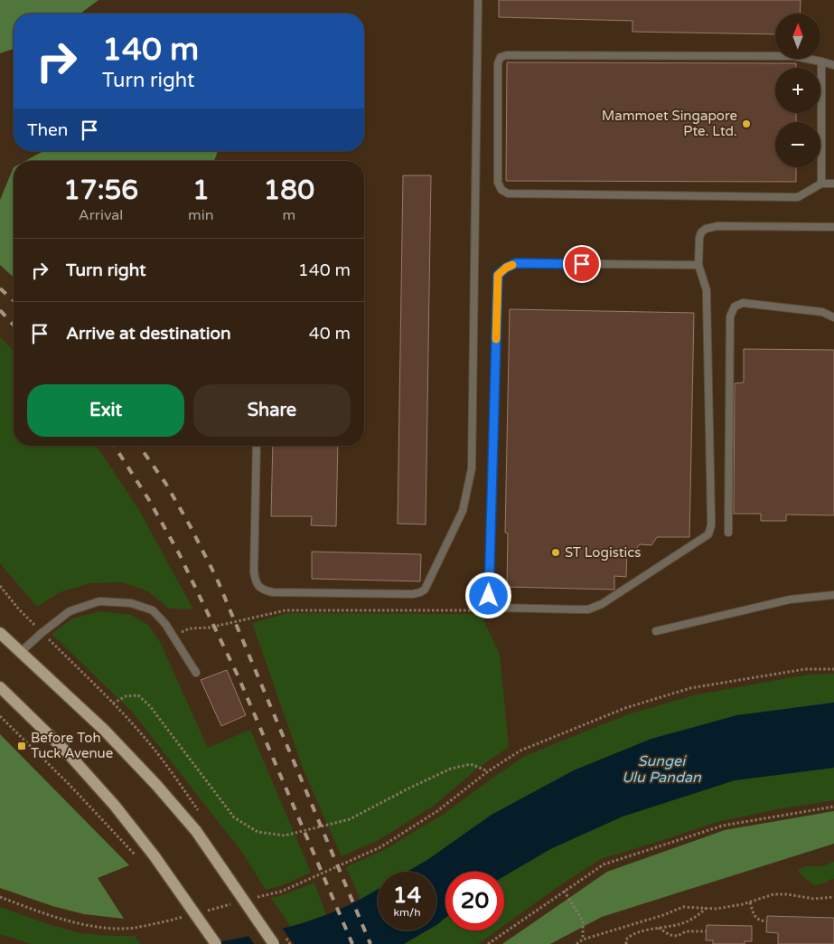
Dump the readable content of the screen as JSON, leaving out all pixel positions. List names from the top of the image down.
{
  "water": ["Sungei Ulu Pandan"],
  "places": {
    "other": ["Mammoet Singapore Pte. Ltd.", "ST Logistics"],
    "transit": ["Before Toh Tuck Avenue"]
  },
  "north": "top",
  "page": {
    "map_buttons": ["+", "−"],
    "turn": ["140 m", "Turn right"],
    "then": "Then",
    "eta": [
      "17:56",
      "Arrival",
      "1",
      "min",
      "180",
      "m"
    ],
    "list": [
      {
        "name": "Turn right",
        "value": "140 m"
      },
      {
        "name": "Arrive at destination",
        "value": "40 m"
      }
    ],
    "buttons": ["Exit", "Share"],
    "speed": "14 km/h",
    "limit": "20"
  }
}
